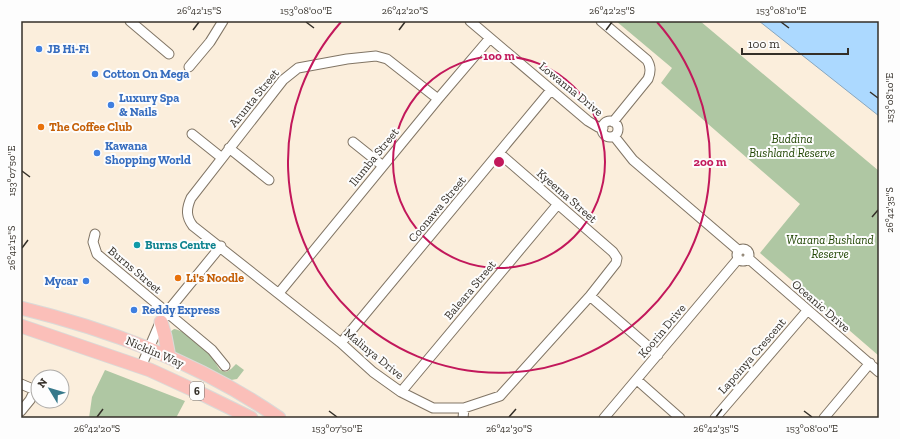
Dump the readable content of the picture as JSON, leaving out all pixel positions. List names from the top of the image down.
{
  "streets": {
    "highway": ["Nicklin Way", "6"],
    "street": [
      "Lowanna Drive",
      "Arunta Street",
      "Ilumba Street",
      "Kyeema Street",
      "Coonawa Street",
      "Burns Street",
      "Baleara Street",
      "Oceanic Drive",
      "Koorin Drive",
      "Malinya Drive",
      "Lapoinya Crescent"
    ]
  },
  "crossings": [
    ["Lowanna Drive", "Ilumba Street"],
    ["Lowanna Drive", "Coonawa Street"],
    ["Arunta Street", "Ilumba Street"],
    ["Arunta Street", "Malinya Drive"],
    ["Ilumba Street", "Malinya Drive"],
    ["Kyeema Street", "Coonawa Street"],
    ["Kyeema Street", "Baleara Street"],
    ["Kyeema Street", "Malinya Drive"],
    ["Coonawa Street", "Malinya Drive"],
    ["Baleara Street", "Malinya Drive"],
    ["Oceanic Drive", "Koorin Drive"],
    ["Oceanic Drive", "Lapoinya Crescent"]
  ],
  "parks": ["Buddina Bushland Reserve", "Warana Bushland Reserve"],
  "places": [
    "JB Hi-Fi",
    "Cotton On Mega",
    "Luxury Spa & Nails",
    "The Coffee Club",
    "Kawana Shopping World",
    "Burns Centre",
    "Li's Noodle",
    "Mycar",
    "Reddy Express"
  ],
  "scale_bar": "100 m",
  "north": "top left",
  "coordinates": [
    "26°42'15\"S",
    "153°08'00\"E",
    "26°42'20\"S",
    "26°42'25\"S",
    "153°08'10\"E",
    "153°07'50\"E",
    "26°42'35\"S",
    "26°42'30\"S"
  ],
  "rings": ["100 m", "200 m"]
}
